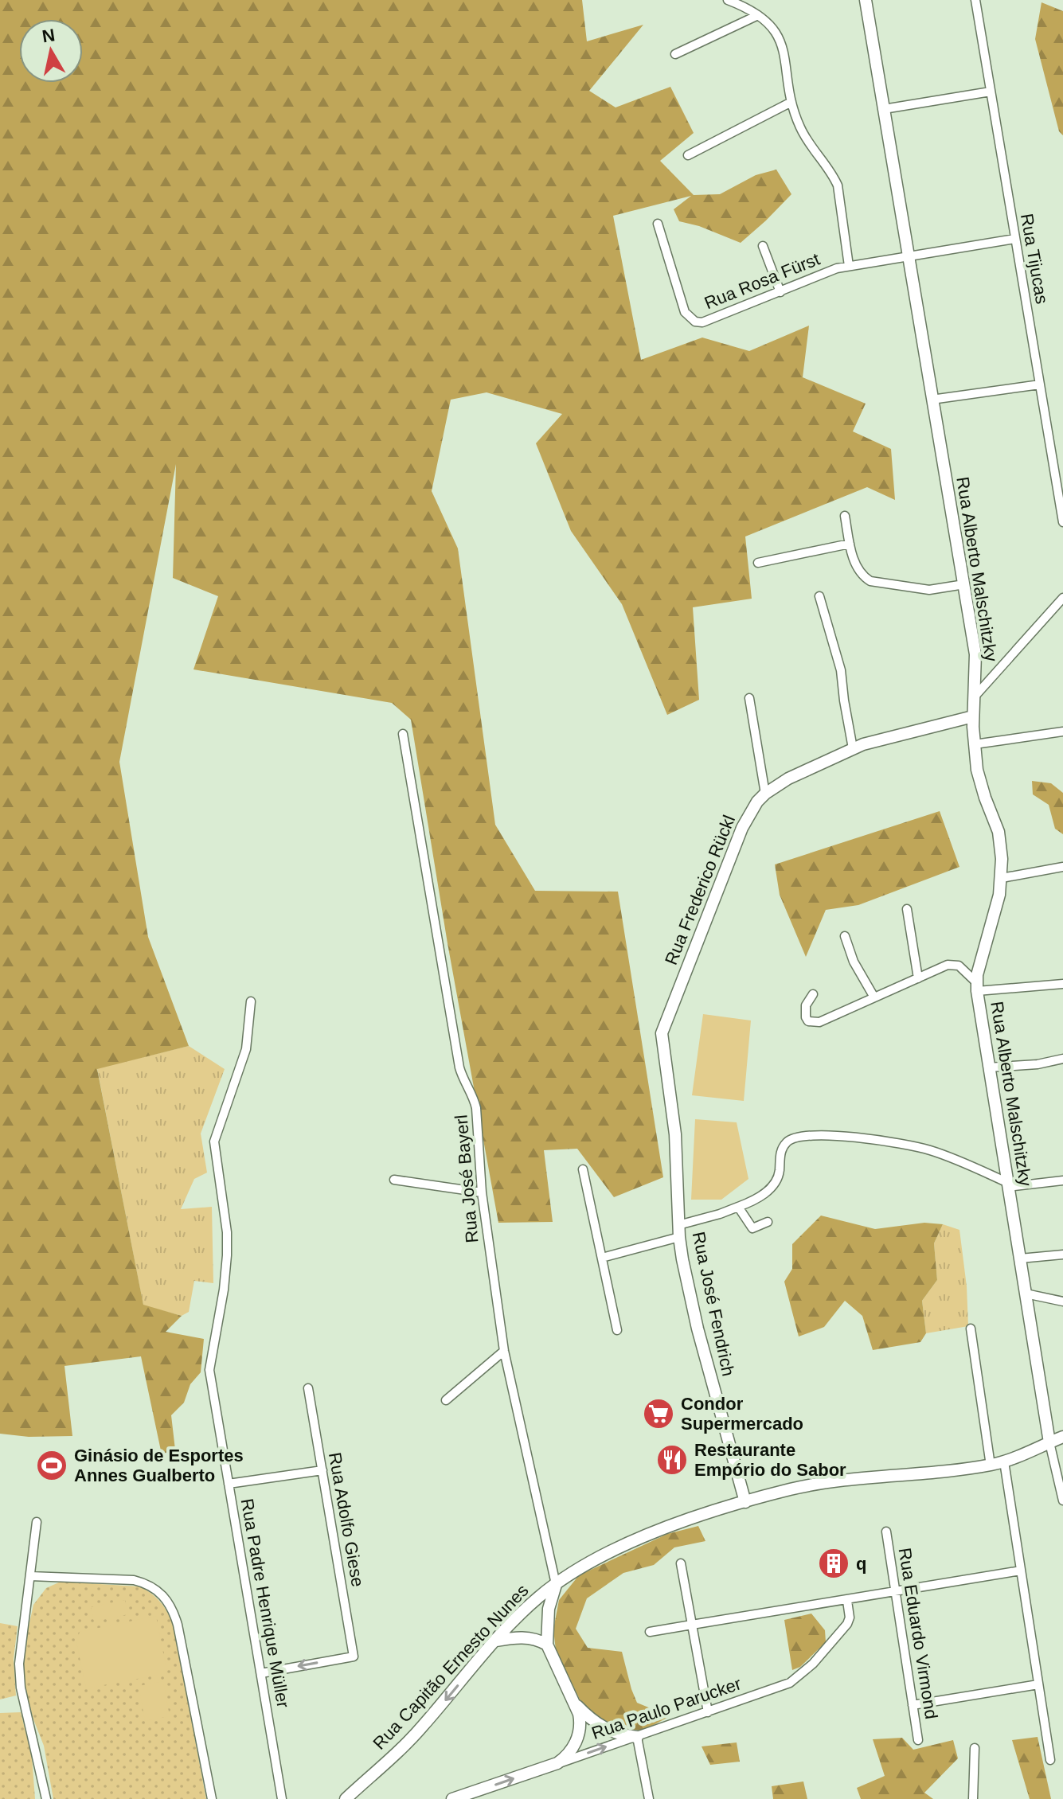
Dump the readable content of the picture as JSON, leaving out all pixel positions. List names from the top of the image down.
{
  "streets": {
    "street": [
      "Rua Tijucas",
      "Rua Rosa Fürst",
      "Rua Alberto Malschitzky",
      "Rua Frederico Rückl",
      "Rua José Bayerl",
      "Rua José Fendrich",
      "Rua Adolfo Giese",
      "Rua Padre Henrique Müller",
      "Rua Eduardo Virmond",
      "Rua Capitão Ernesto Nunes",
      "Rua Paulo Parucker"
    ]
  },
  "crossings": [
    ["Rua Tijucas", "Rua Rosa Fürst"],
    ["Rua Rosa Fürst", "Rua Alberto Malschitzky"],
    ["Rua Alberto Malschitzky", "Rua Frederico Rückl"],
    ["Rua Alberto Malschitzky", "Rua Capitão Ernesto Nunes"],
    ["Rua Frederico Rückl", "Rua José Fendrich"],
    ["Rua José Bayerl", "Rua Capitão Ernesto Nunes"],
    ["Rua José Fendrich", "Rua Capitão Ernesto Nunes"],
    ["Rua Adolfo Giese", "Rua Padre Henrique Müller"]
  ],
  "one_way": ["Rua Paulo Parucker"],
  "places": {
    "supermarket": ["Condor Supermercado"],
    "restaurant": ["Restaurante Empório do Sabor"],
    "sports": ["Ginásio de Esportes Annes Gualberto"],
    "building": ["q"]
  },
  "north": "top"
}
